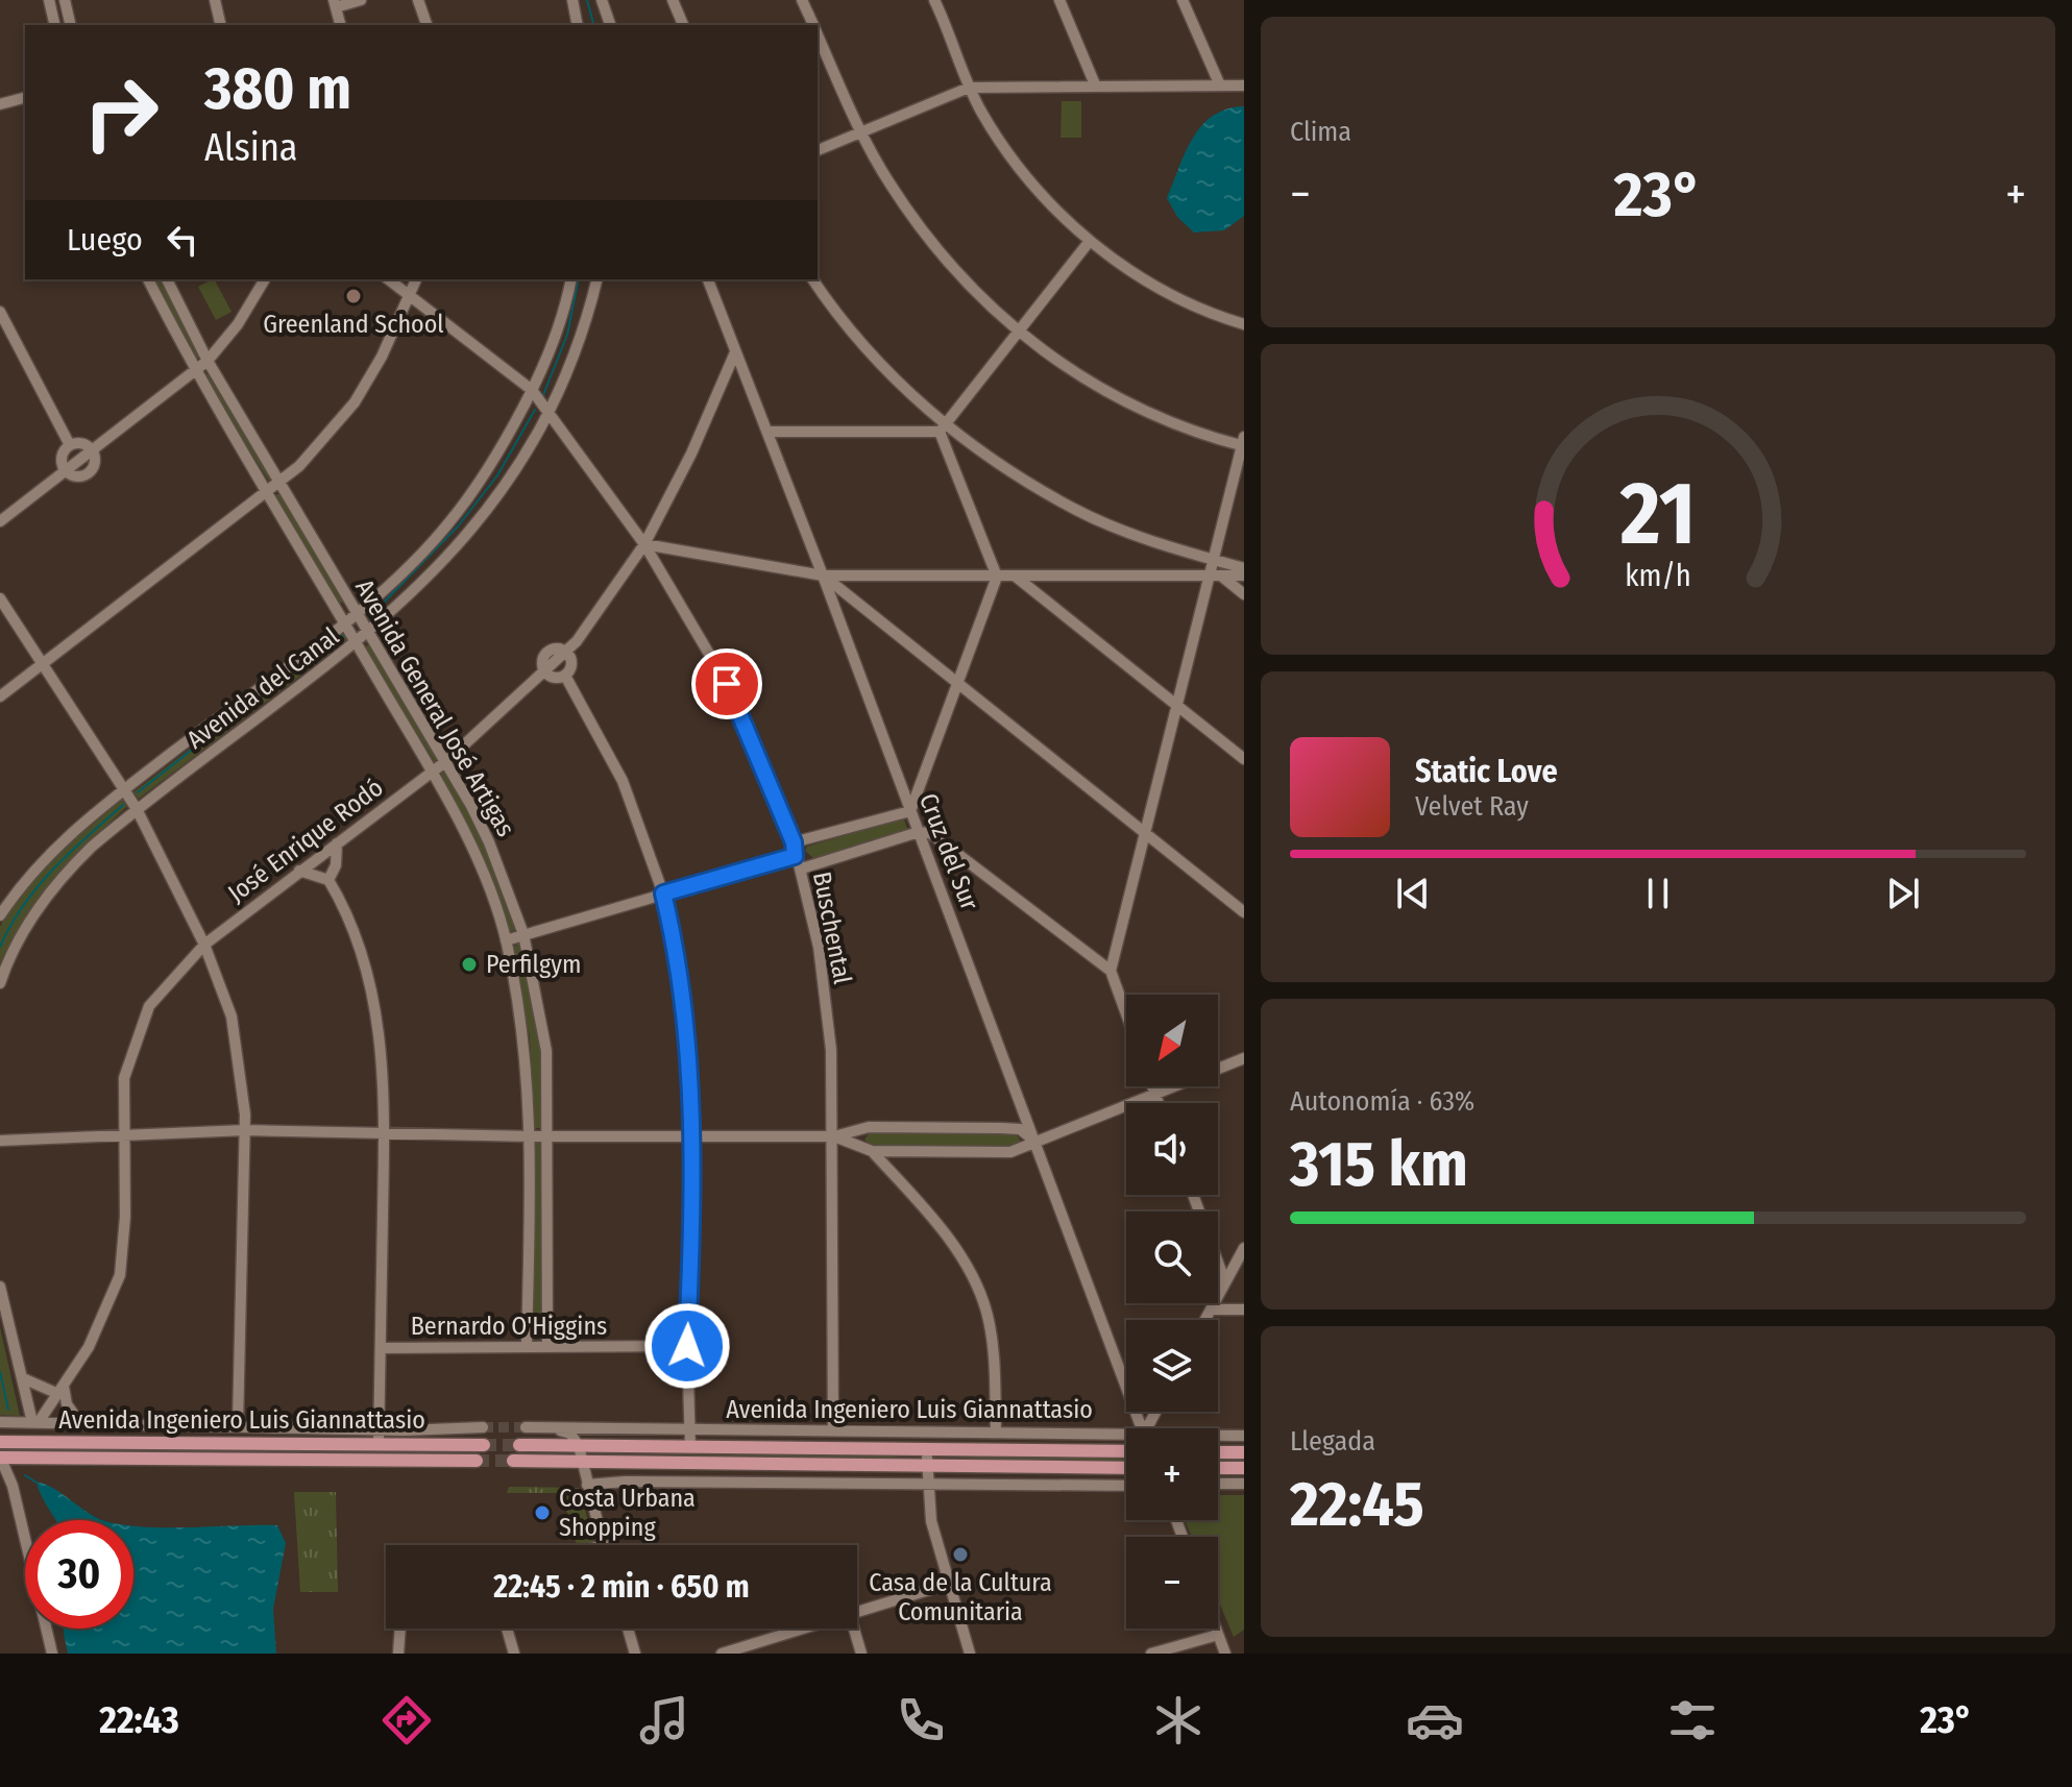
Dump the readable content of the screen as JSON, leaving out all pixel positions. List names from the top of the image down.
{
  "streets": {
    "main road": ["Avenida Ingeniero Luis Giannattasio"],
    "street": [
      "Avenida del Canal",
      "Avenida General José Artigas",
      "José Enrique Rodó",
      "Cruz del Sur",
      "Buschental",
      "Bernardo O'Higgins"
    ]
  },
  "crossings": [
    ["Avenida del Canal", "Avenida General José Artigas"],
    ["Avenida del Canal", "Buschental"],
    ["Avenida General José Artigas", "José Enrique Rodó"],
    ["Avenida General José Artigas", "Bernardo O'Higgins"],
    ["José Enrique Rodó", "Cruz del Sur"],
    ["José Enrique Rodó", "Buschental"],
    ["José Enrique Rodó", "Avenida Ingeniero Luis Giannattasio"],
    ["Buschental", "Avenida Ingeniero Luis Giannattasio"]
  ],
  "places": [
    "Greenland School",
    "Perfilgym",
    "Costa Urbana Shopping",
    "Casa de la Cultura Comunitaria"
  ],
  "north": "bottom left",
  "page": {
    "tile": [
      "Clima",
      ["Autonomía · 63%", "315 km"],
      ["Llegada", "22:45"]
    ],
    "turn": ["380 m", "Alsina"],
    "heat": ["−", "23°", "+"],
    "then": "Luego",
    "song": ["Static Love", "Velvet Ray"],
    "map_buttons": ["+", "−"],
    "limit": "30",
    "trip": "22:45 · 2 min · 650 m",
    "tabs": ["22:43", "23°"],
    "gauge": ["21", "km/h"]
  }
}
